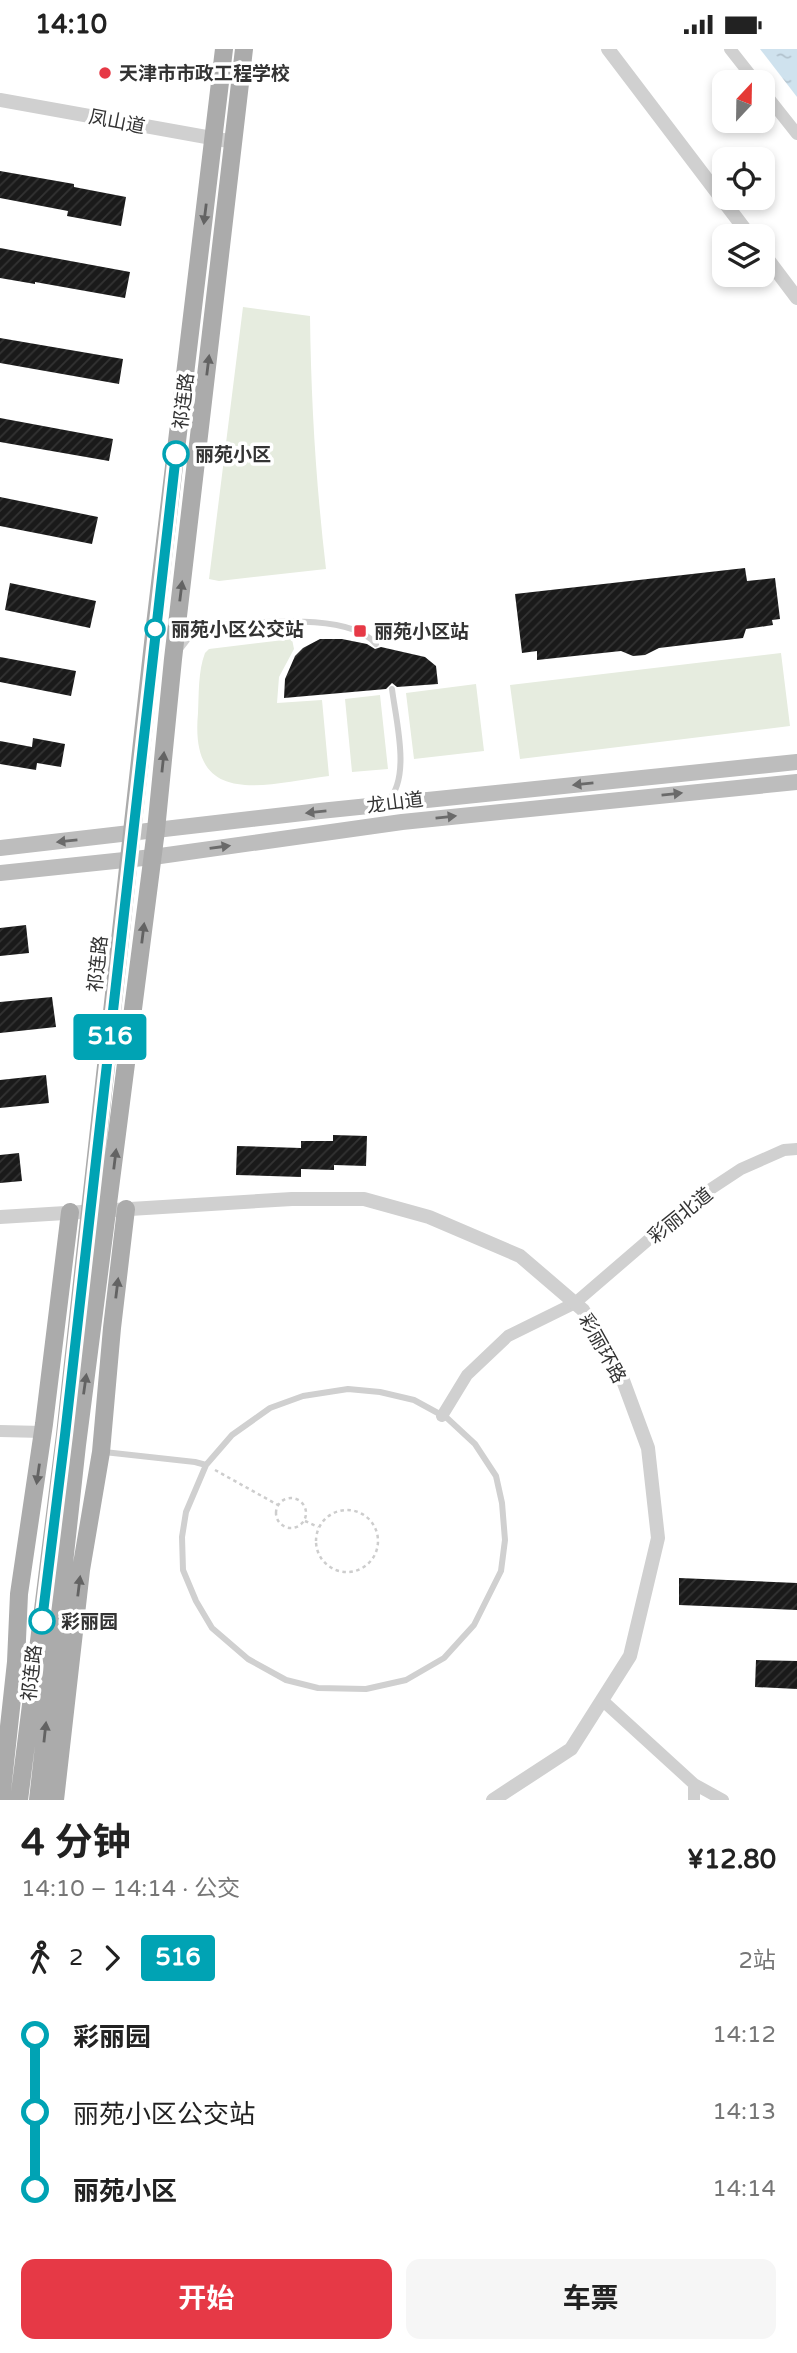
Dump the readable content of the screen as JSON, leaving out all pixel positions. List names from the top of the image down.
{
  "streets": {
    "main road": ["祁连路", "龙山道"],
    "street": ["凤山道", "彩丽北道", "彩丽环路"]
  },
  "crossings": [
    ["凤山道", "祁连路"],
    ["祁连路", "龙山道"],
    ["祁连路", "彩丽环路"],
    ["彩丽北道", "彩丽环路"]
  ],
  "places": {
    "other": [
      "天津市市政工程学校",
      "丽苑小区",
      "丽苑小区公交站",
      "彩丽园"
    ],
    "transit": ["丽苑小区站"]
  },
  "lines": ["bus line 516"],
  "north": "top",
  "page": {
    "status": "14:10",
    "on_map": "516",
    "heading": ["4 分钟", "14:10 – 14:14 · 公交", "¥12.80"],
    "legs": ["2", "516", "2站"],
    "list": [
      {
        "name": "彩丽园",
        "value": "14:12"
      },
      {
        "name": "丽苑小区公交站",
        "value": "14:13"
      },
      {
        "name": "丽苑小区",
        "value": "14:14"
      }
    ],
    "buttons": ["开始", "车票"]
  }
}
